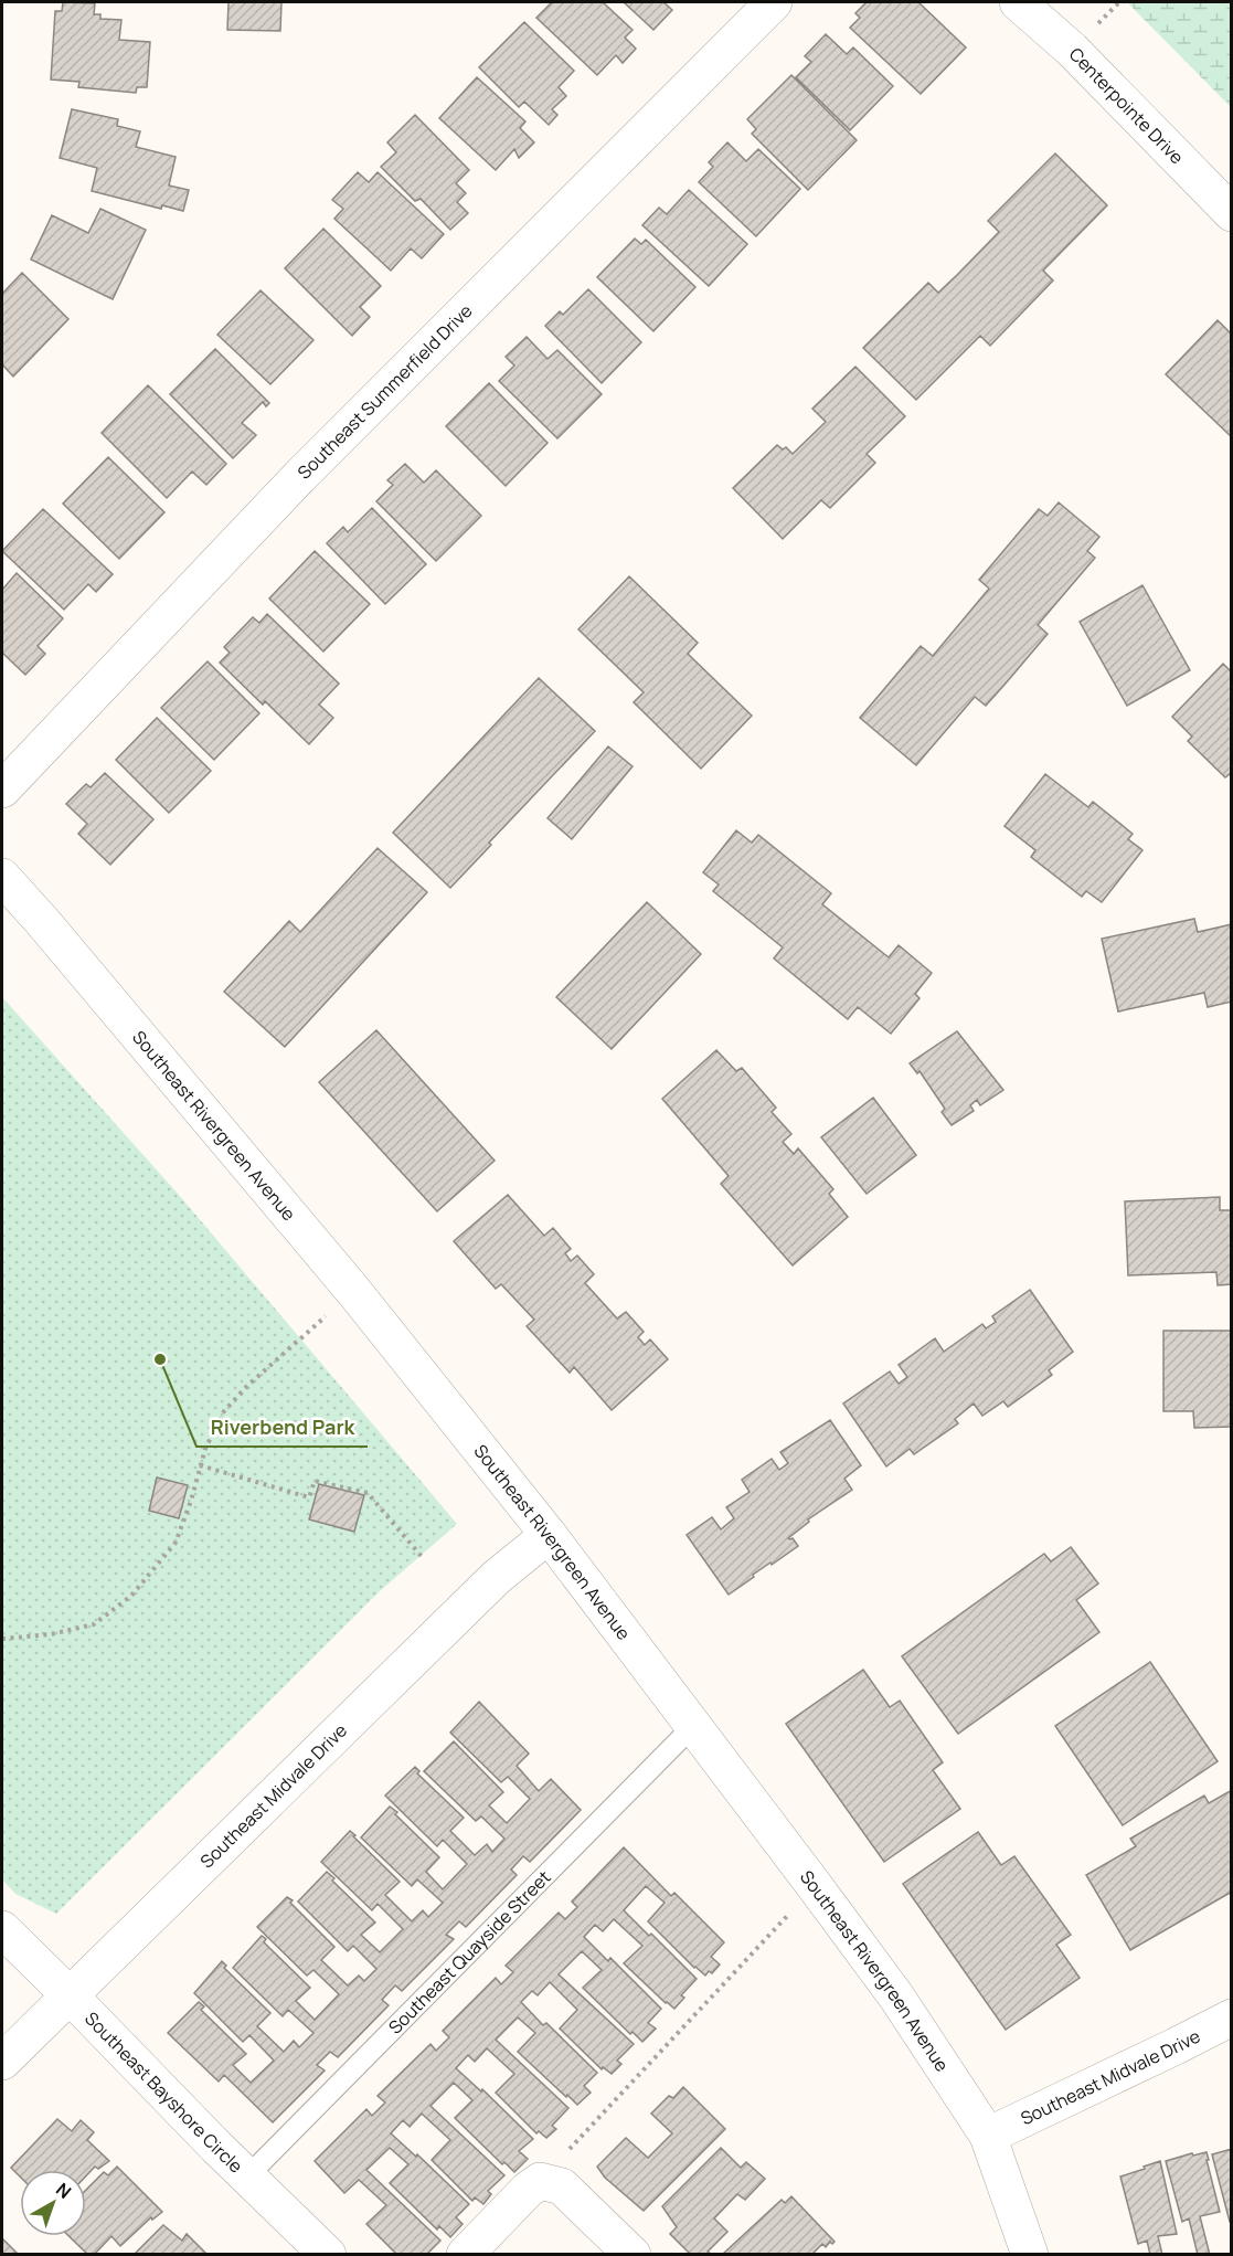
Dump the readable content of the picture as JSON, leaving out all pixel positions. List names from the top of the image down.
{
  "streets": {
    "street": [
      "Centerpointe Drive",
      "Southeast Summerfield Drive",
      "Southeast Rivergreen Avenue",
      "Southeast Midvale Drive",
      "Southeast Bayshore Circle"
    ],
    "lane": ["Southeast Quayside Street"]
  },
  "crossings": [
    ["Southeast Rivergreen Avenue", "Southeast Midvale Drive"],
    ["Southeast Rivergreen Avenue", "Southeast Quayside Street"],
    ["Southeast Midvale Drive", "Southeast Bayshore Circle"],
    ["Southeast Quayside Street", "Southeast Bayshore Circle"]
  ],
  "places": ["Riverbend Park"],
  "north": "top right"
}
